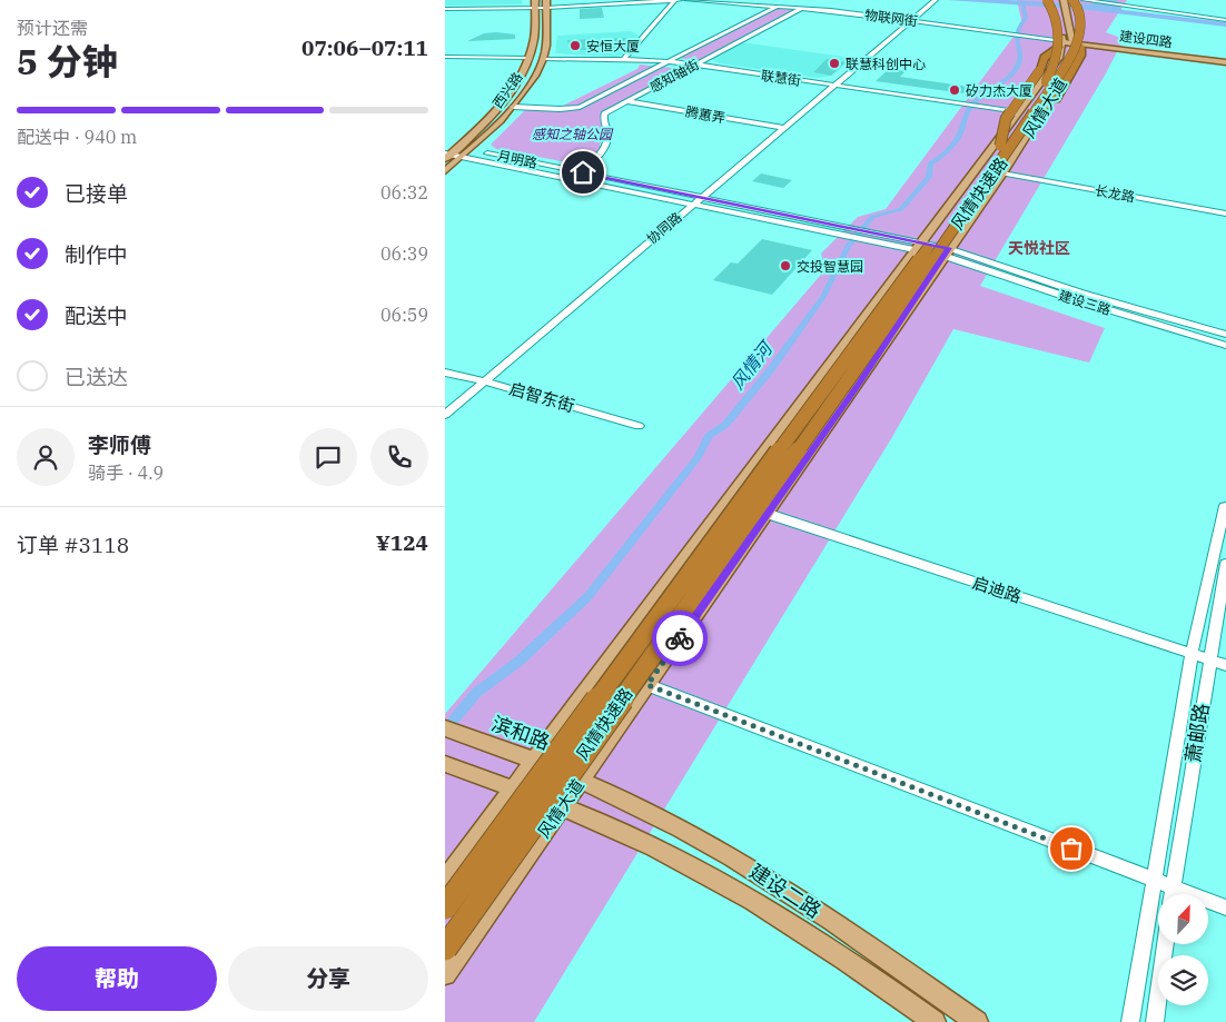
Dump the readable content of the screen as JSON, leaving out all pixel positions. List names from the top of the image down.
{
  "streets": {
    "highway": ["风情快速路"],
    "main road": [
      "建设四路",
      "西兴路",
      "风情大道",
      "滨和路",
      "建设二路"
    ],
    "street": [
      "物联网街",
      "感知轴街",
      "联慧街",
      "腾蕙弄",
      "月明路",
      "长龙路",
      "协同路",
      "建设三路",
      "启智东街",
      "启迪路",
      "萧邮路"
    ]
  },
  "crossings": [
    ["物联网街", "建设四路"],
    ["物联网街", "感知轴街"],
    ["物联网街", "风情大道"],
    ["物联网街", "协同路"],
    ["建设四路", "风情大道"],
    ["感知轴街", "联慧街"],
    ["感知轴街", "西兴路"],
    ["感知轴街", "腾蕙弄"],
    ["感知轴街", "月明路"],
    ["联慧街", "西兴路"],
    ["联慧街", "风情大道"],
    ["联慧街", "协同路"],
    ["西兴路", "月明路"],
    ["风情大道", "月明路"],
    ["风情大道", "风情快速路"],
    ["风情大道", "长龙路"],
    ["风情大道", "建设三路"],
    ["风情大道", "启迪路"],
    ["风情大道", "滨和路"],
    ["风情大道", "建设二路"],
    ["腾蕙弄", "协同路"],
    ["月明路", "协同路"],
    ["月明路", "建设三路"],
    ["风情快速路", "长龙路"],
    ["协同路", "启智东街"],
    ["启迪路", "萧邮路"],
    ["滨和路", "建设二路"]
  ],
  "districts": ["天悦社区"],
  "water": ["风情河"],
  "parks": ["感知之轴公园"],
  "places": [
    "安恒大厦",
    "联慧科创中心",
    "矽力杰大厦",
    "交投智慧园"
  ],
  "north": "top right",
  "page": {
    "heading": ["5 分钟", "预计还需", "07:06–07:11"],
    "panel": [
      "李师傅",
      "骑手 · 4.9",
      "订单 #3118",
      "¥124"
    ],
    "bar": "配送中 · 940 m",
    "list": [
      ["已接单", "06:32"],
      ["制作中", "06:39"],
      ["配送中", "06:59"],
      "已送达"
    ],
    "buttons": ["帮助", "分享"]
  }
}
